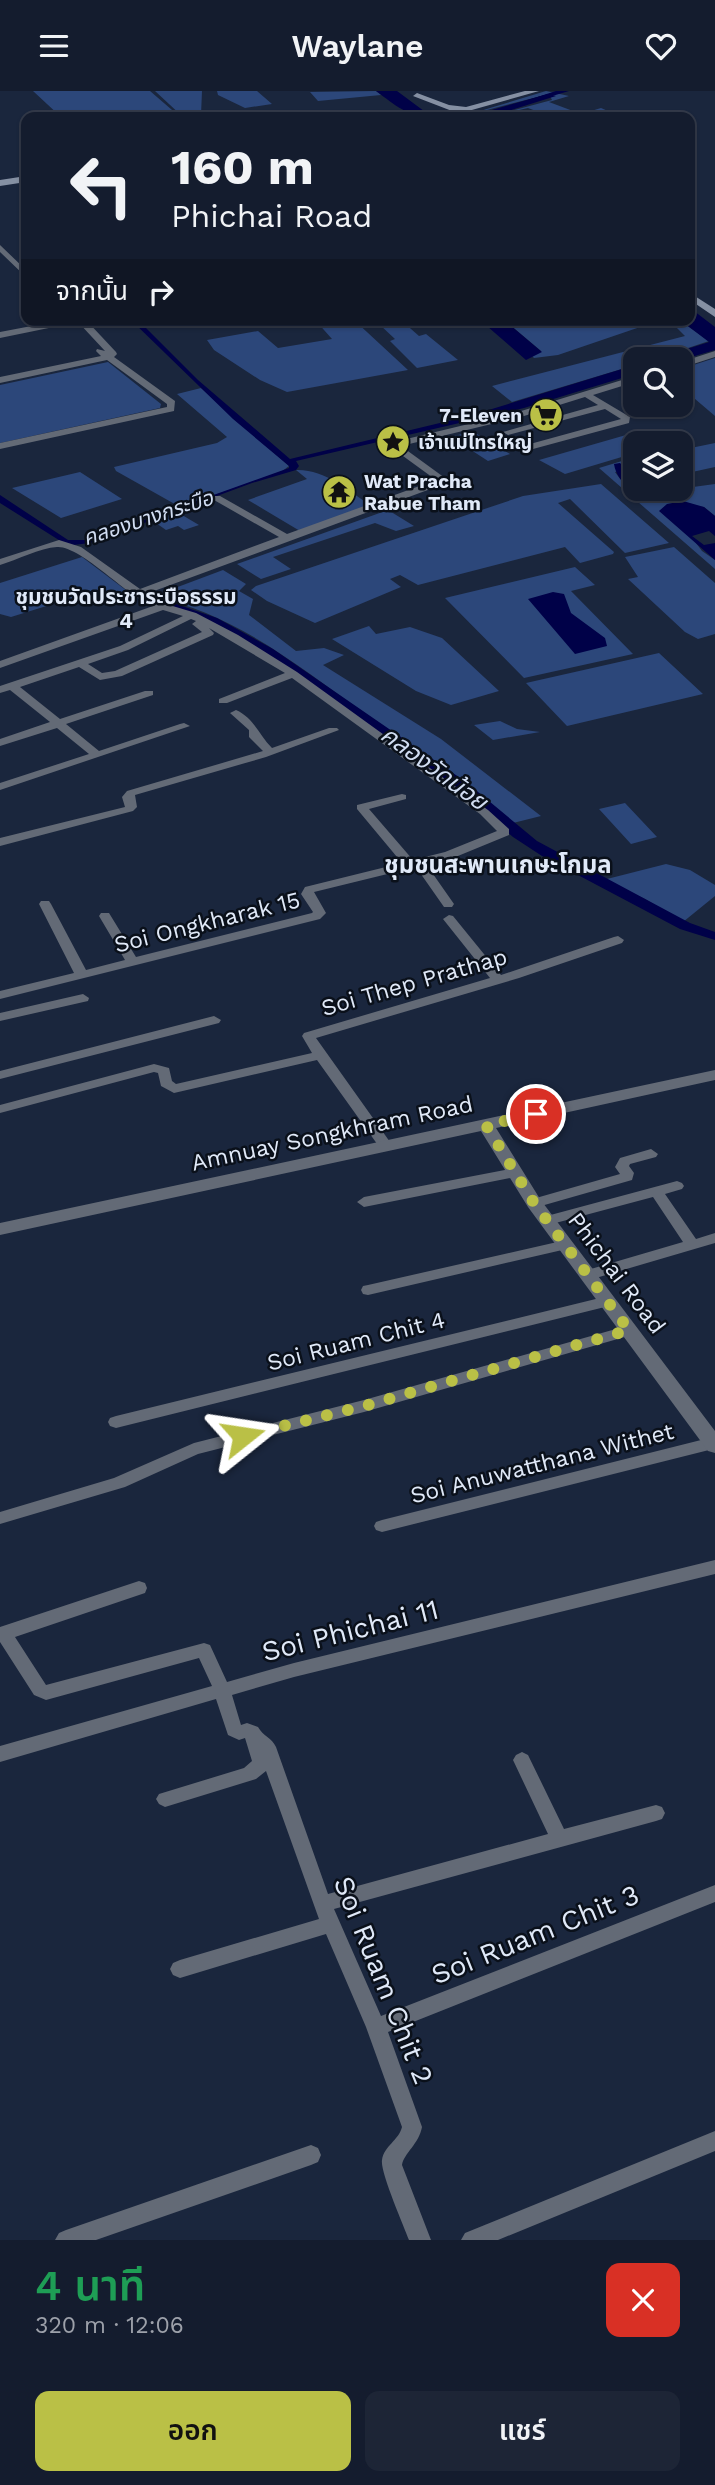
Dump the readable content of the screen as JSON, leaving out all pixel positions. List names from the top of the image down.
{
  "streets": {
    "street": [
      "Soi Ongkharak 15",
      "Soi Thep Prathap",
      "Amnuay Songkhram Road",
      "Phichai Road",
      "Soi Ruam Chit 4",
      "Soi Anuwatthana Withet",
      "Soi Phichai 11",
      "Soi Ruam Chit 3",
      "Soi Ruam Chit 2"
    ]
  },
  "crossings": [
    ["Soi Thep Prathap", "Amnuay Songkhram Road"],
    ["Amnuay Songkhram Road", "Phichai Road"],
    ["Phichai Road", "Soi Ruam Chit 4"],
    ["Phichai Road", "Soi Anuwatthana Withet"],
    ["Soi Phichai 11", "Soi Ruam Chit 2"],
    ["Soi Ruam Chit 3", "Soi Ruam Chit 2"]
  ],
  "districts": ["ชุมชนวัดประชาระบือธรรม 4", "ชุมชนสะพานเกษะโกมล"],
  "water": ["คลองบางกระบือ", "คลองวัดน้อย"],
  "places": {
    "supermarket": ["7-Eleven"],
    "place": ["เจ้าแม่ไทรใหญ่"],
    "temple": ["Wat Pracha Rabue Tham"]
  },
  "page": {
    "header": "Waylane",
    "turn": ["160 m", "Phichai Road"],
    "then": "จากนั้น",
    "heading": ["4 นาที", "320 m · 12:06"],
    "buttons": ["ออก", "แชร์"]
  }
}
